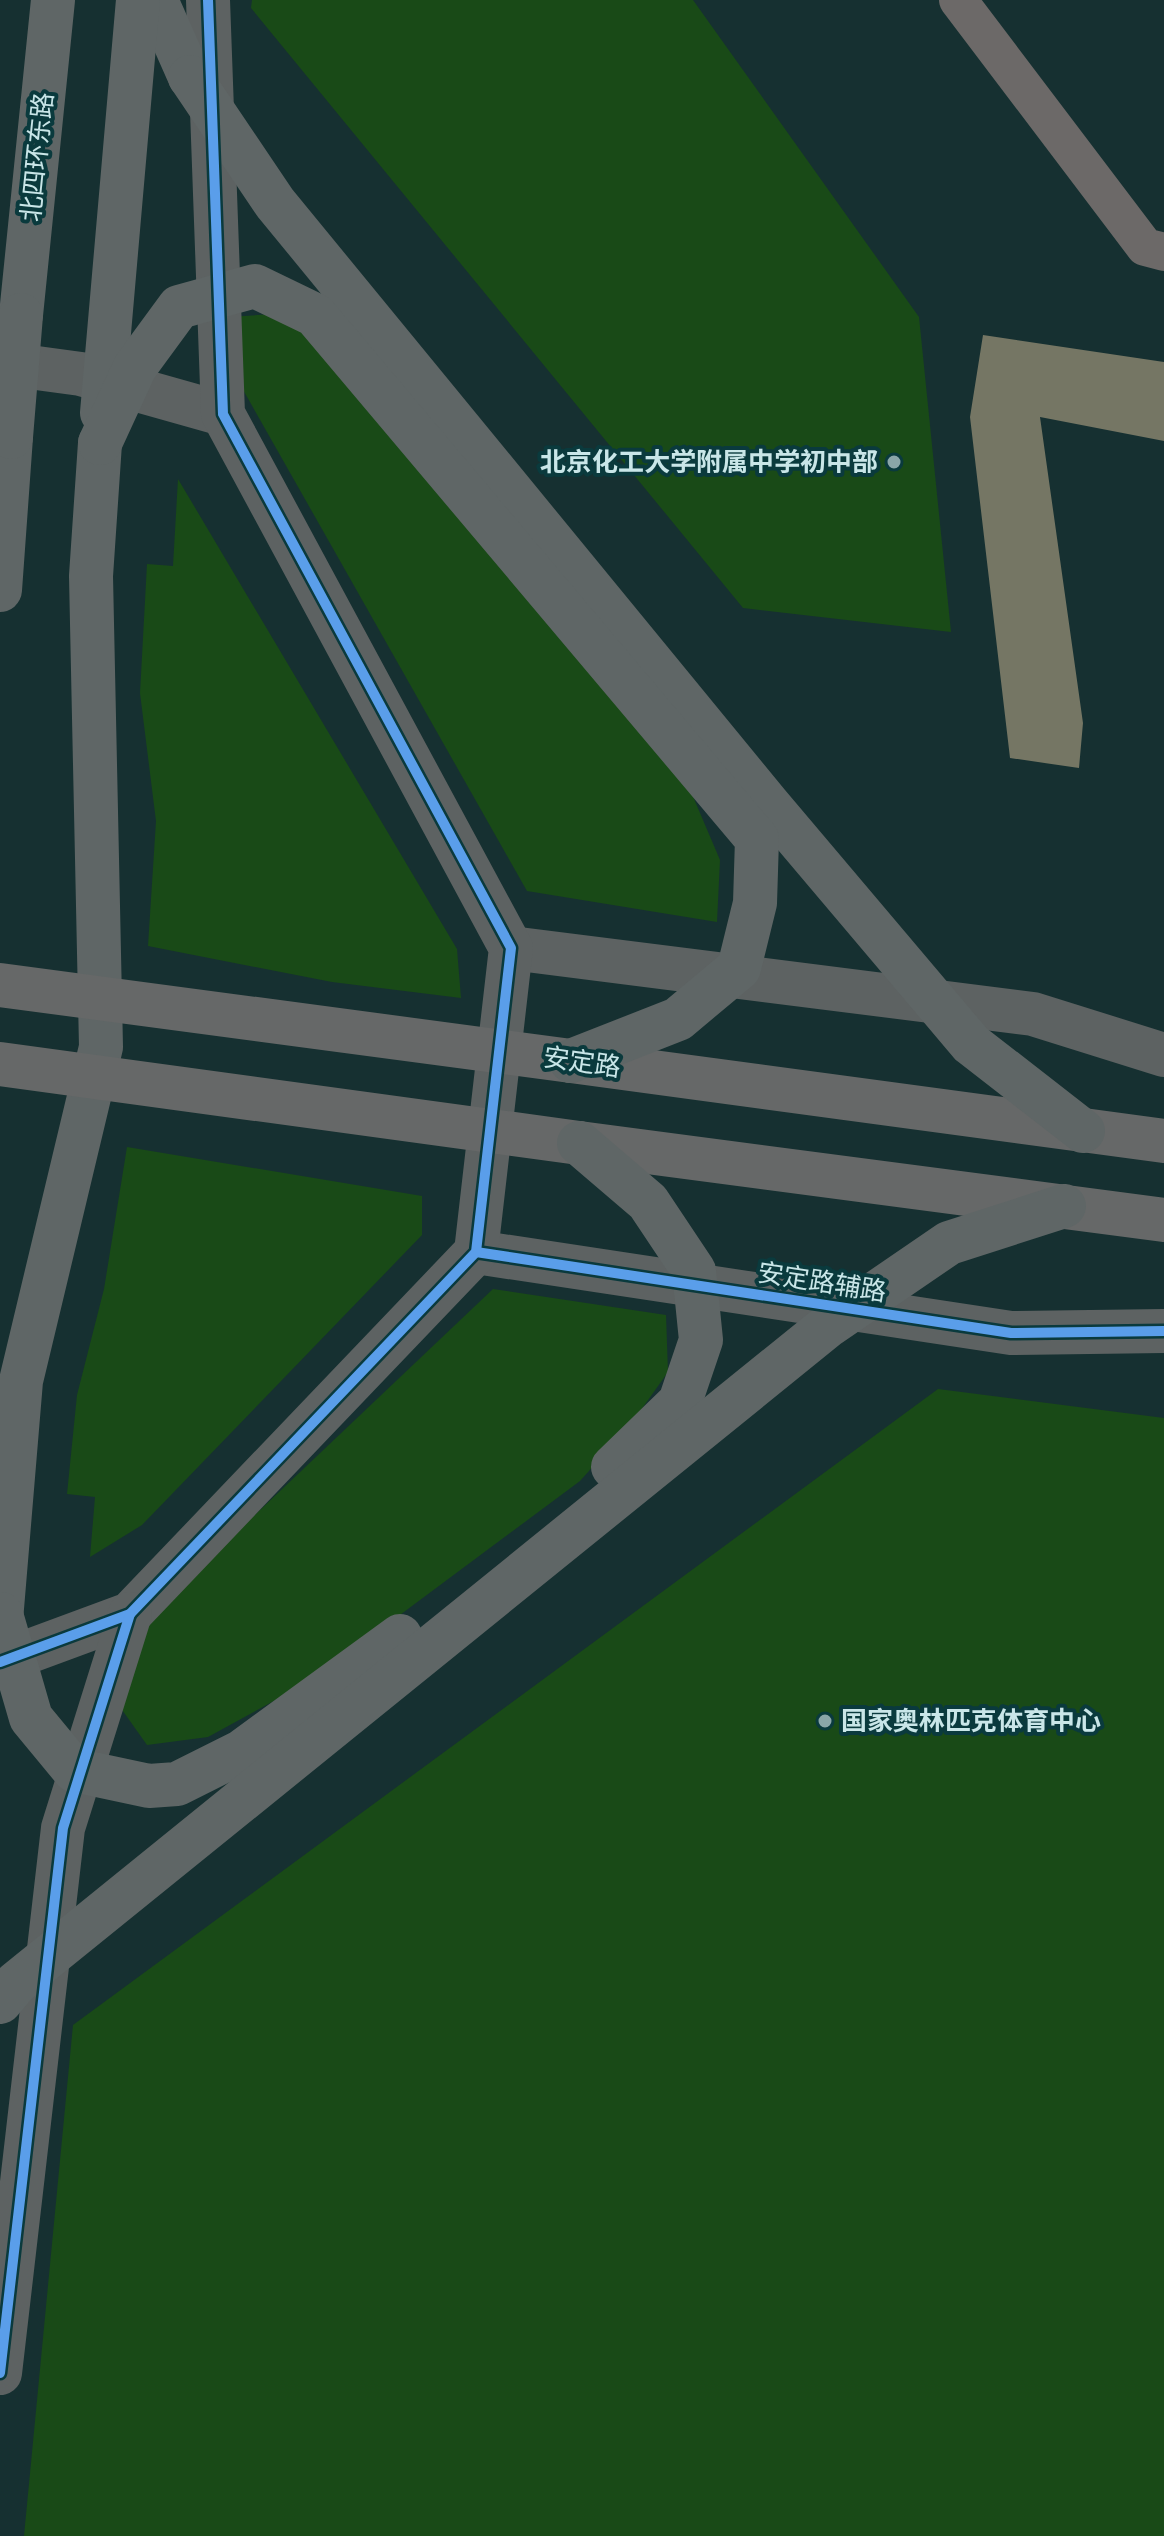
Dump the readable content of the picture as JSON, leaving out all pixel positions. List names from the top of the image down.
{
  "streets": {
    "highway": ["北四环东路"],
    "main road": ["安定路"],
    "street": ["安定路辅路"]
  },
  "places": ["北京化工大学附属中学初中部", "国家奥林匹克体育中心"]
}
